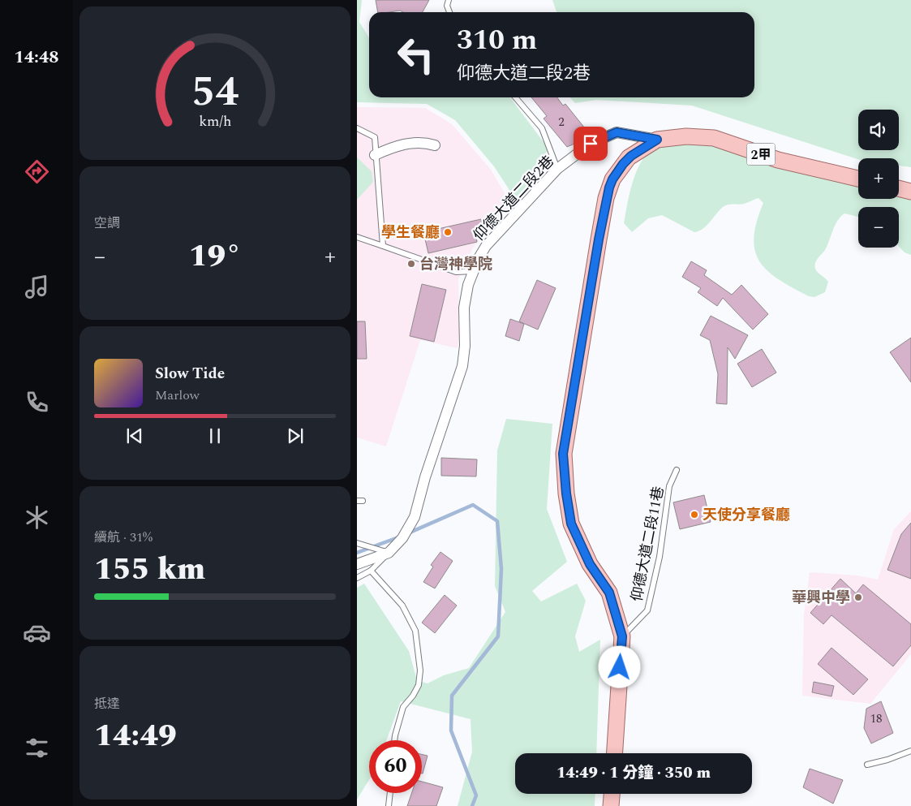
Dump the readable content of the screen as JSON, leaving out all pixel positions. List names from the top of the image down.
{
  "streets": {
    "main road": ["2甲"],
    "street": ["仰德大道二段2巷"],
    "lane": ["仰德大道二段11巷"]
  },
  "crossings": [
    ["2甲", "仰德大道二段2巷"],
    ["2甲", "仰德大道二段11巷"]
  ],
  "places": [
    "學生餐廳",
    "台灣神學院",
    "天使分享餐廳",
    "華興中學"
  ],
  "house_numbers": ["2", "18"],
  "page": {
    "tabs": "14:48",
    "turn": ["310 m", "仰德大道二段2巷"],
    "map_buttons": ["+", "−"],
    "tile": [
      "空調",
      ["續航 · 31%", "155 km"],
      ["抵達", "14:49"]
    ],
    "heat": ["−", "19°", "+"],
    "song": ["Slow Tide", "Marlow"],
    "limit": "60",
    "trip": "14:49 · 1 分鐘 · 350 m",
    "gauge": ["54", "km/h"]
  }
}
